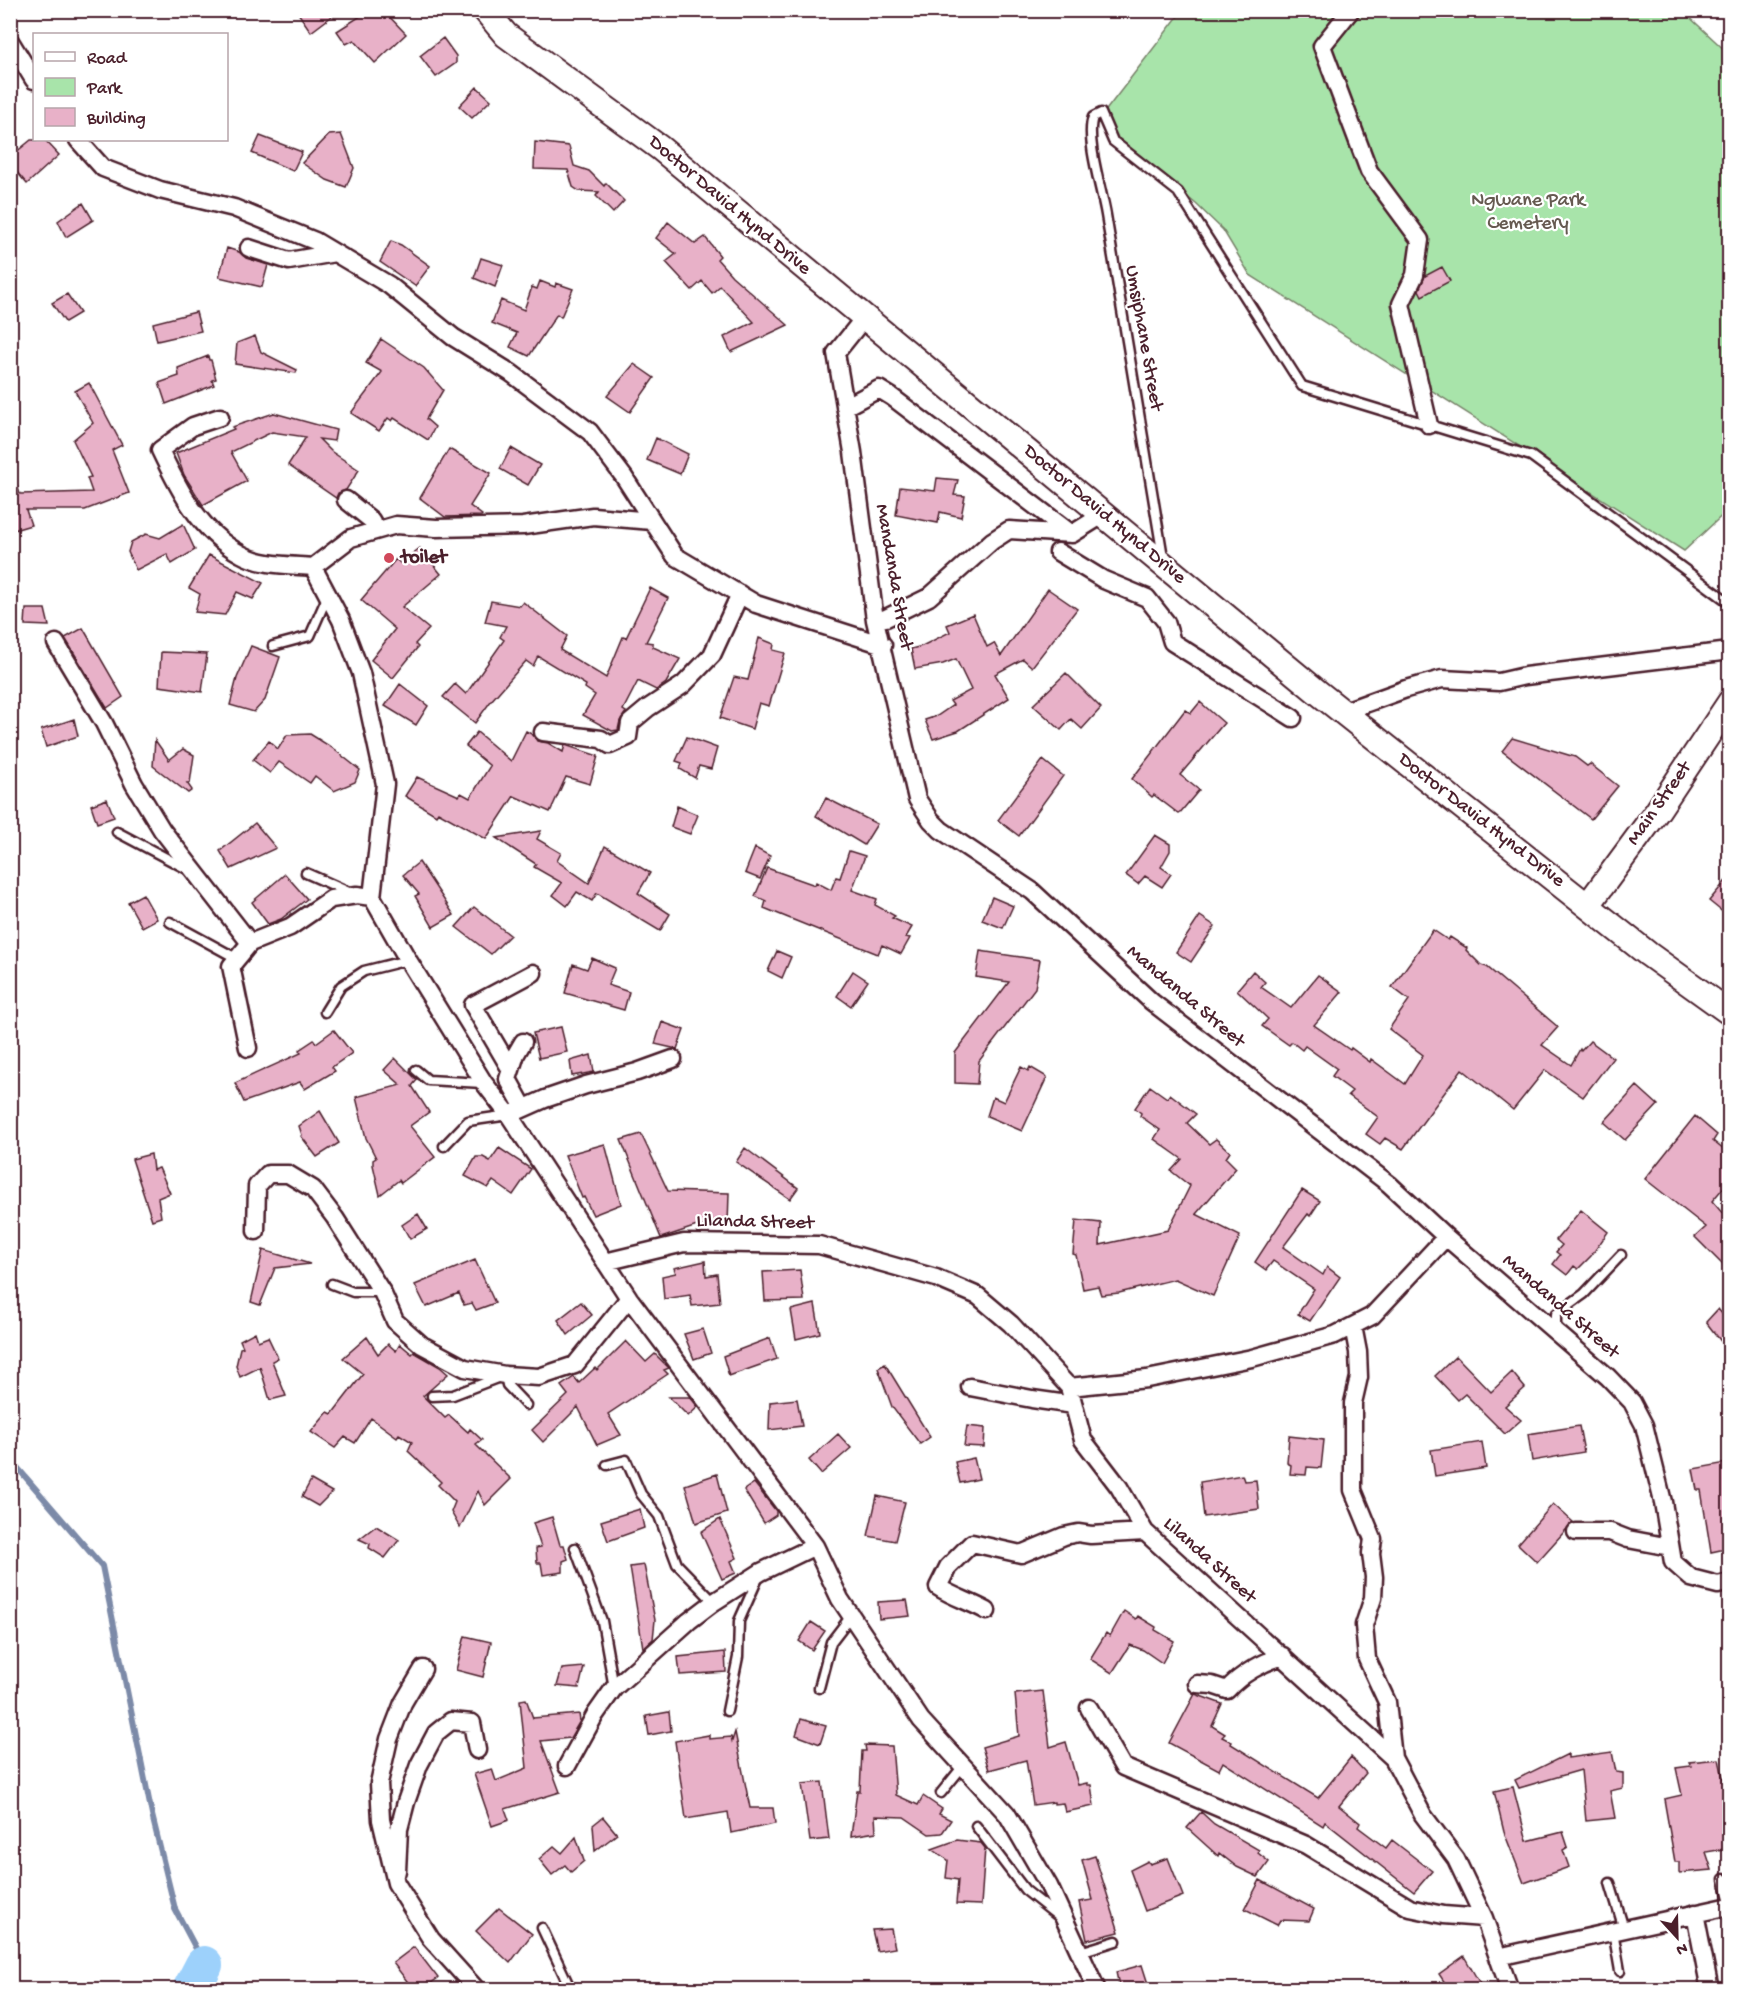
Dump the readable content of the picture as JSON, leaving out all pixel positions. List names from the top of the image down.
{
  "streets": {
    "main road": ["Doctor David Hynd Drive", "Main Street"],
    "street": ["Mandanda Street", "Lilanda Street"],
    "lane": ["Umsiphane Street"]
  },
  "crossings": [
    ["Doctor David Hynd Drive", "Umsiphane Street"],
    ["Doctor David Hynd Drive", "Mandanda Street"],
    ["Doctor David Hynd Drive", "Main Street"]
  ],
  "parks": ["Ngwane Park Cemetery"],
  "places": ["toilet"],
  "legend": ["Road", "Park", "Building"],
  "north": "bottom"
}
